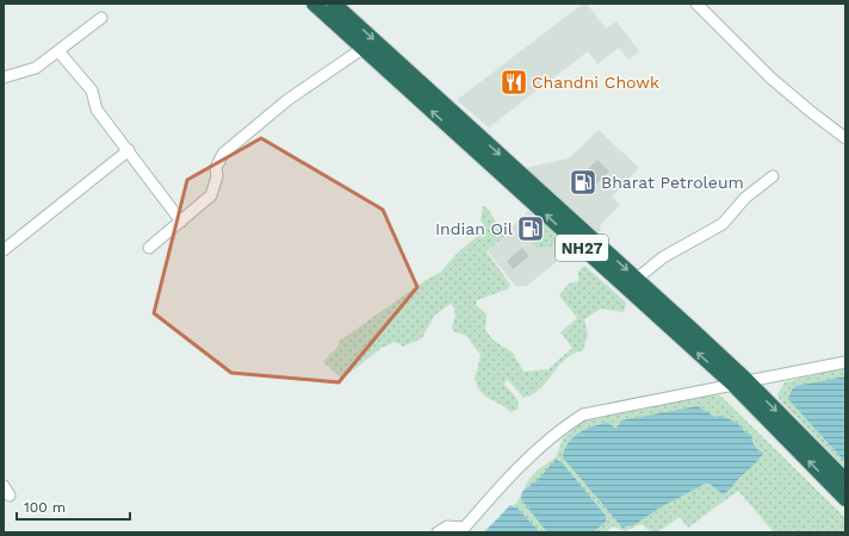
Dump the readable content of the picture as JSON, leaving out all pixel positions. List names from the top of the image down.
{
  "streets": {
    "highway": ["NH27"]
  },
  "places": {
    "restaurant": ["Chandni Chowk"],
    "fuel station": ["Bharat Petroleum", "Indian Oil"]
  },
  "scale_bar": "100 m"
}
